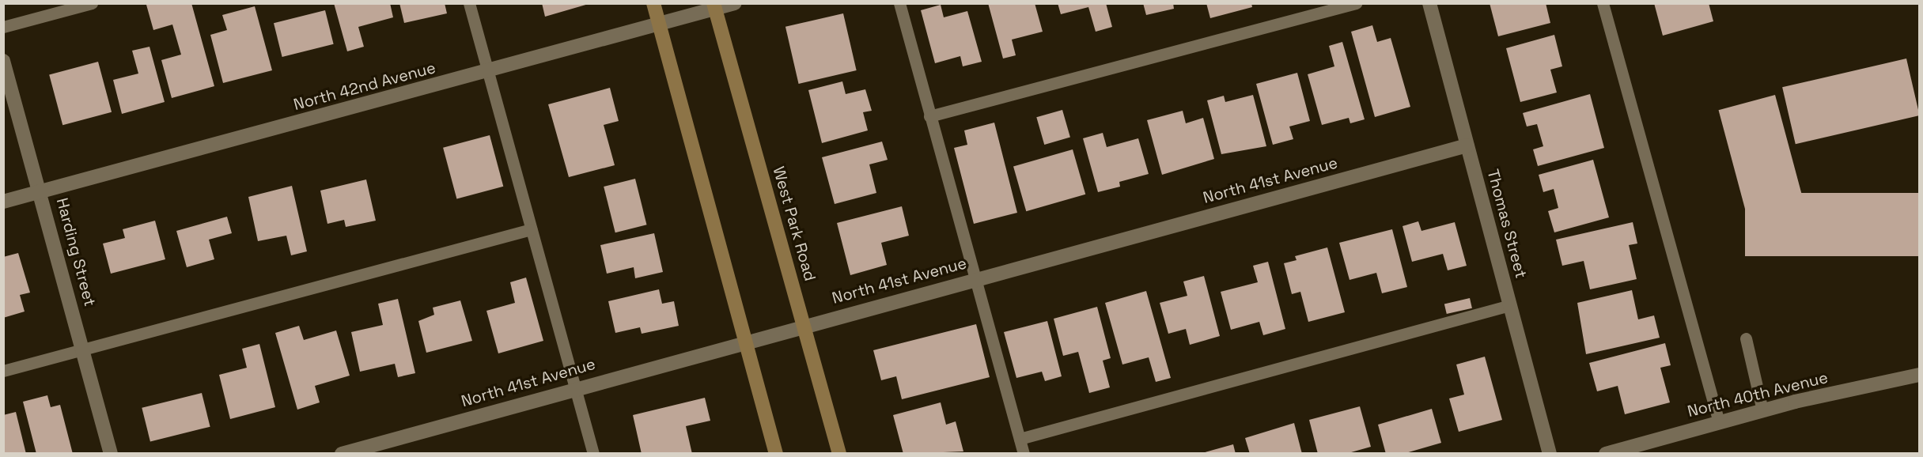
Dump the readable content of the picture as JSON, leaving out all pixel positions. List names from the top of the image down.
{
  "streets": {
    "street": [
      "North 42nd Avenue",
      "North 41st Avenue",
      "West Park Road",
      "Thomas Street",
      "Harding Street",
      "North 40th Avenue"
    ]
  },
  "crossings": [
    ["North 42nd Avenue", "West Park Road"],
    ["North 42nd Avenue", "Harding Street"],
    ["North 41st Avenue", "West Park Road"],
    ["North 41st Avenue", "Thomas Street"]
  ]
}
